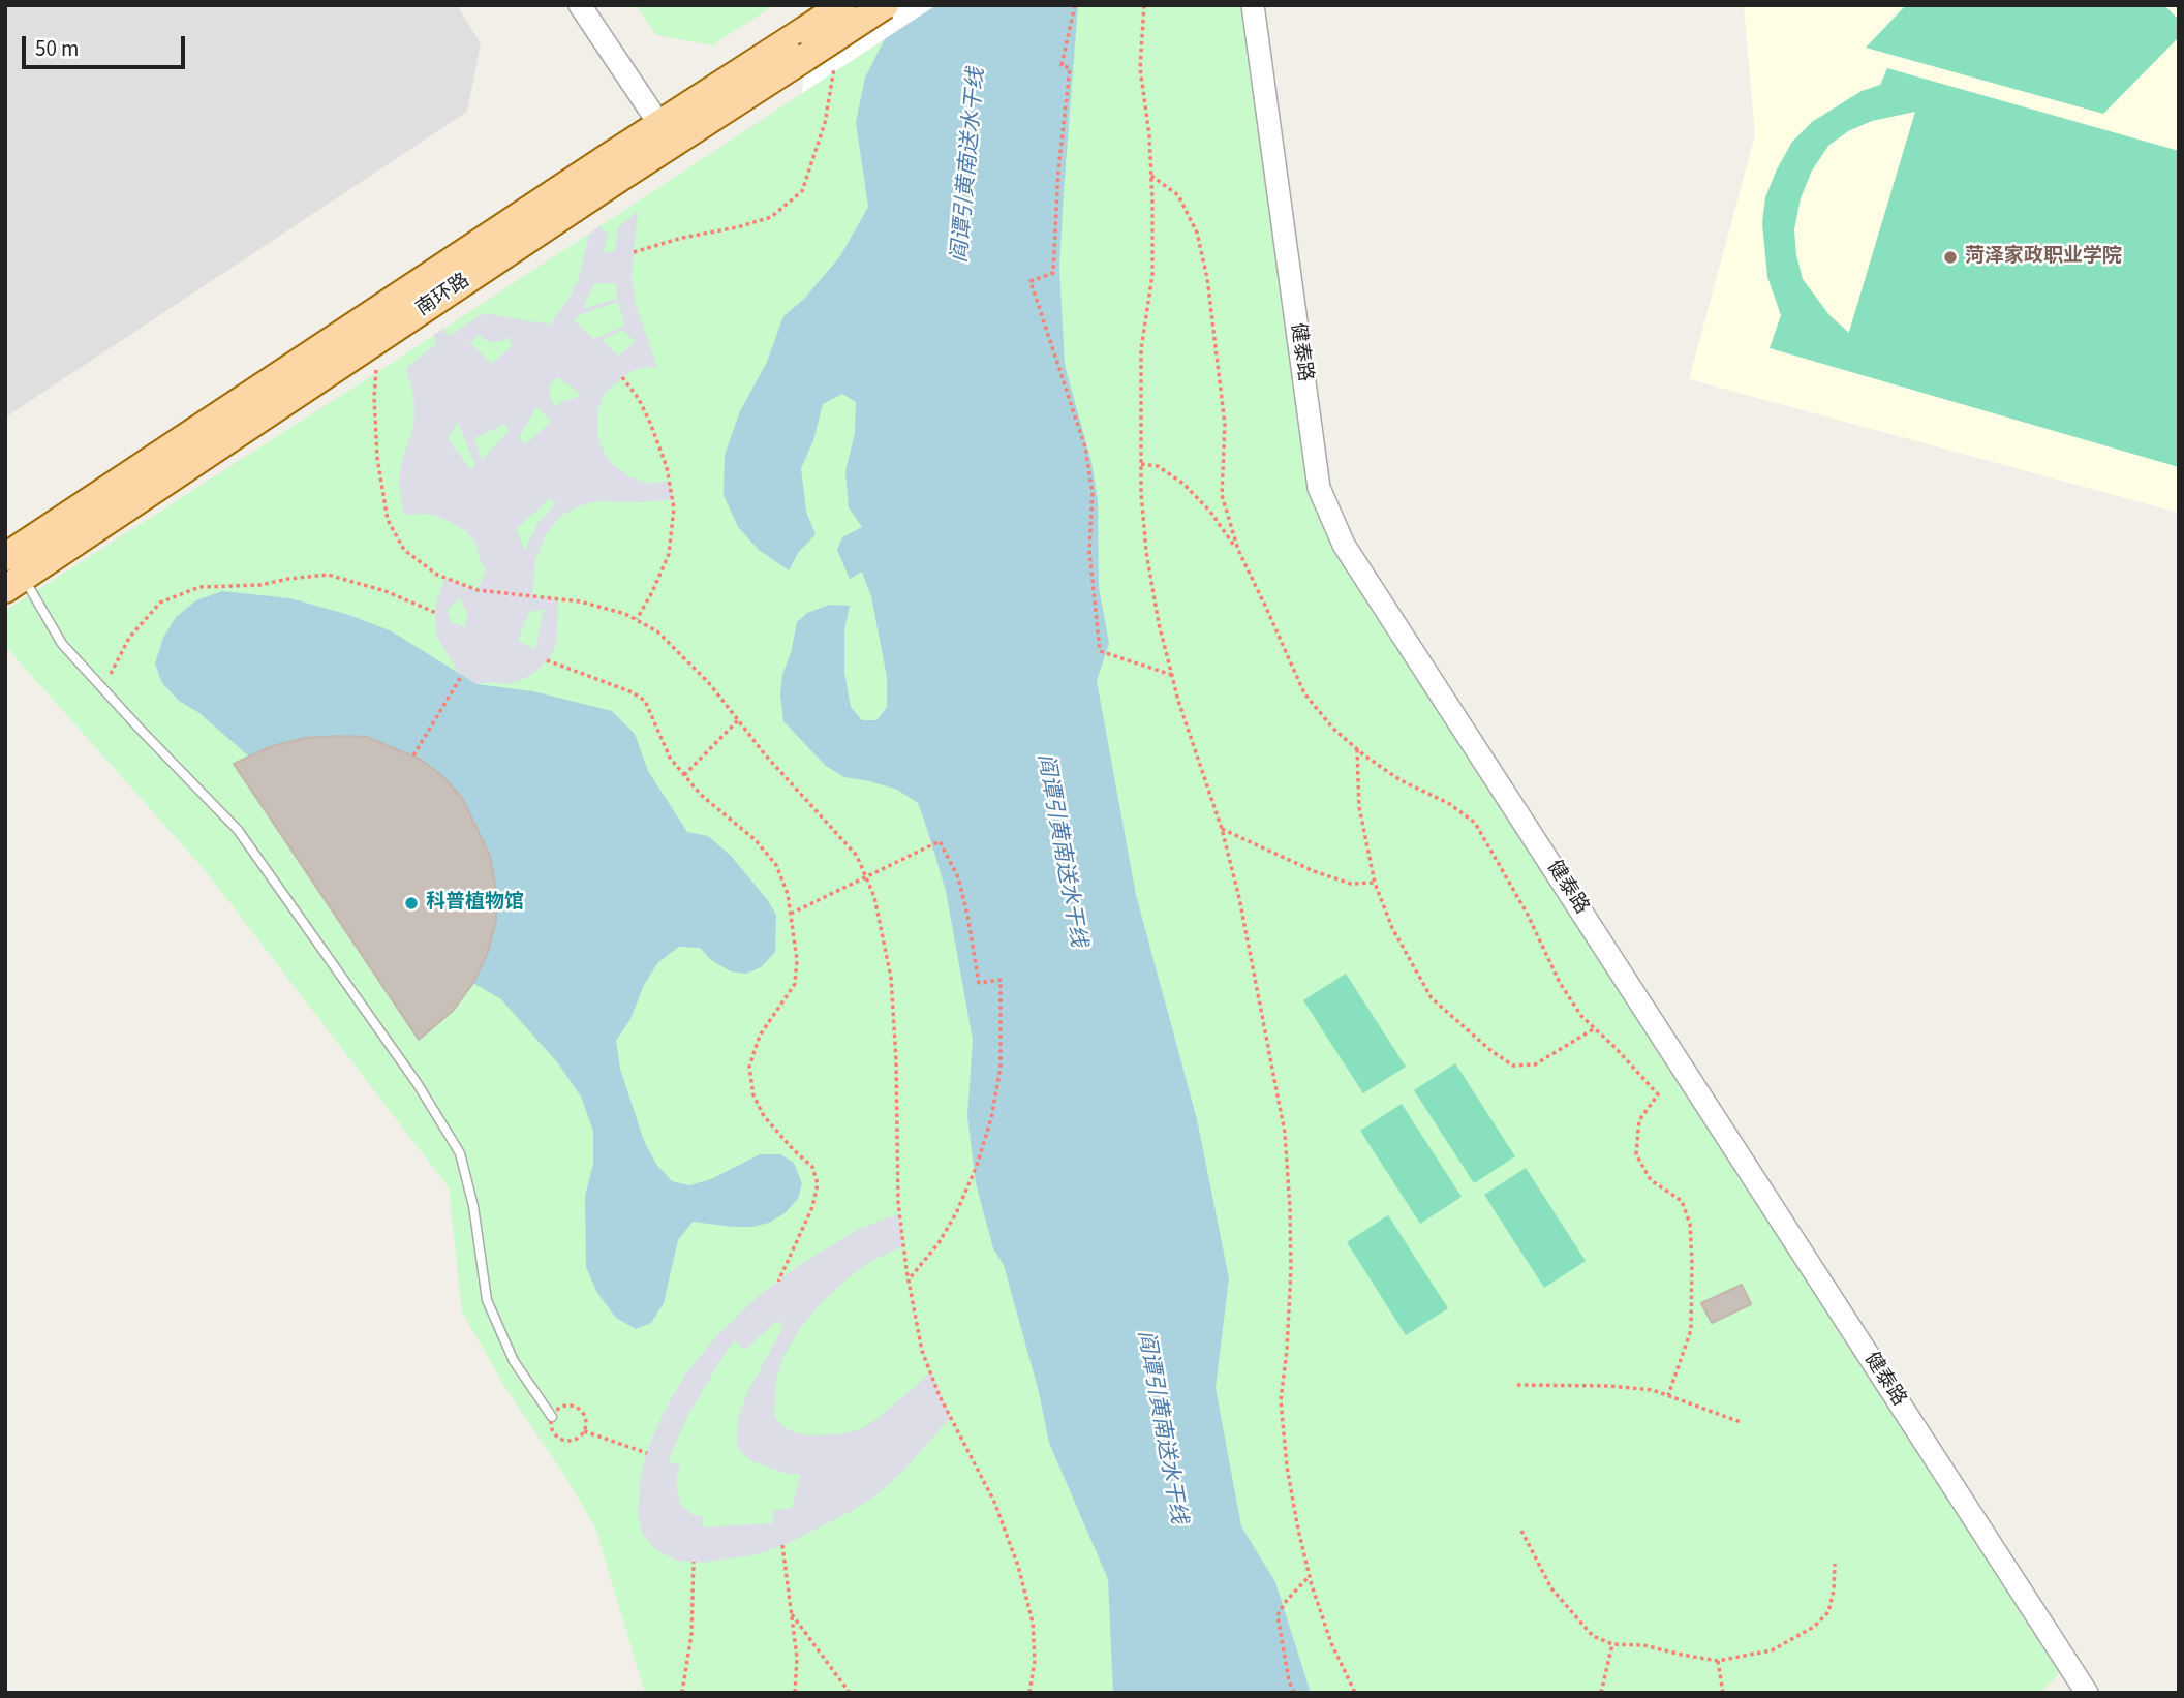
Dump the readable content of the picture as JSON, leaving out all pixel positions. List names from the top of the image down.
{
  "streets": {
    "main road": ["南环路"],
    "street": ["健泰路"]
  },
  "water": ["阎谭引黄南送水干线"],
  "places": ["菏泽家政职业学院", "科普植物馆"],
  "scale_bar": "50 m"
}
